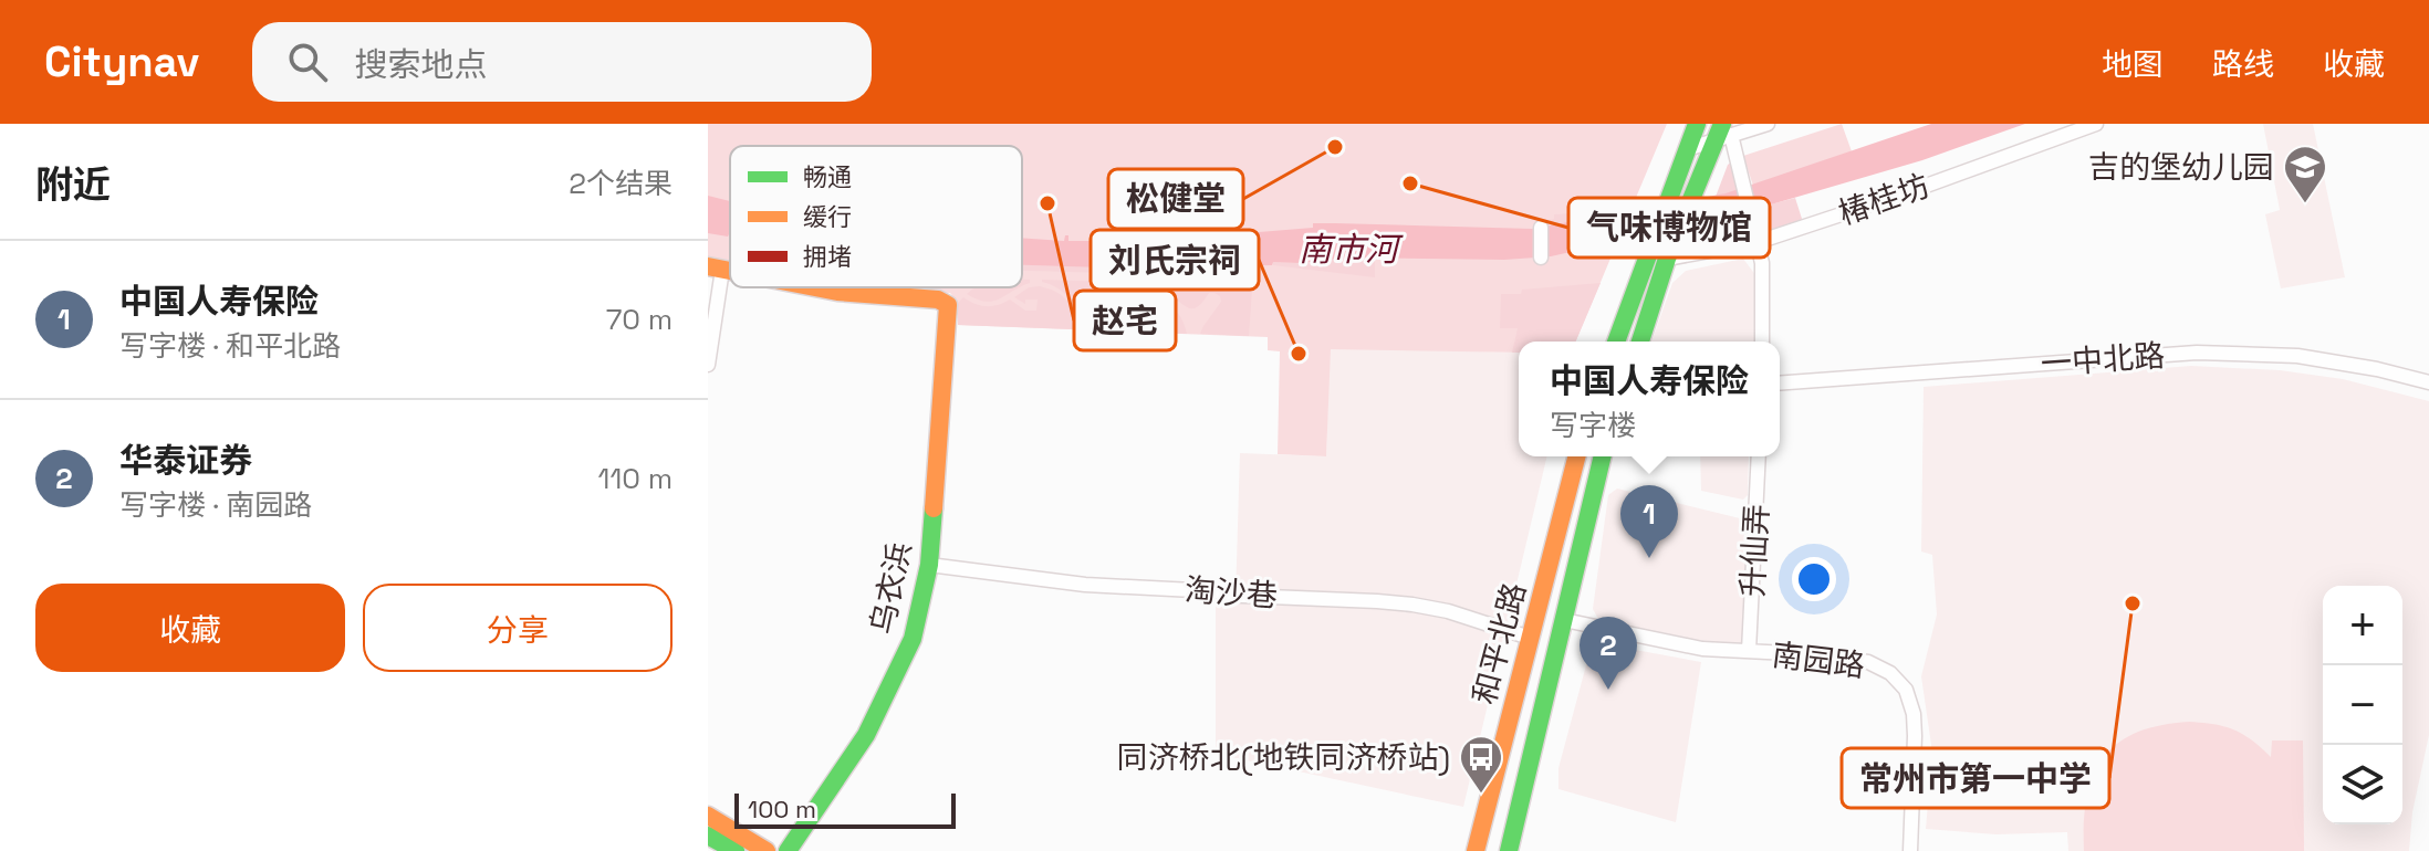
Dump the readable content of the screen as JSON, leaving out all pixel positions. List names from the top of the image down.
{
  "streets": {
    "main road": ["乌衣浜", "和平北路"],
    "street": [
      "椿桂坊",
      "一中北路",
      "升仙弄",
      "淘沙巷",
      "南园路"
    ]
  },
  "crossings": [
    ["升仙弄", "南园路"],
    ["乌衣浜", "淘沙巷"],
    ["淘沙巷", "和平北路"],
    ["和平北路", "南园路"]
  ],
  "water": ["南市河"],
  "places": {
    "other": [
      "松健堂",
      "气味博物馆",
      "赵宅",
      "刘氏宗祠",
      "常州市第一中学"
    ],
    "school or university": ["吉的堡幼儿园"],
    "bus stop": ["同济桥北(地铁同济桥站)"]
  },
  "legend": ["畅通", "缓行", "拥堵"],
  "scale_bar": "100 m",
  "page": {
    "header": "Citynav",
    "search": "搜索地点",
    "nav": ["地图", "路线", "收藏"],
    "heading": ["附近", "2个结果"],
    "list": [
      {
        "mark": "1",
        "name": "中国人寿保险",
        "note": "写字楼 · 和平北路",
        "value": "70 m"
      },
      {
        "mark": "2",
        "name": "华泰证券",
        "note": "写字楼 · 南园路",
        "value": "110 m"
      }
    ],
    "popup": ["中国人寿保险", "写字楼"],
    "pins": ["1", "2"],
    "buttons": ["收藏", "分享"],
    "map_buttons": ["+", "−"],
    "scale": "100 m"
  }
}
